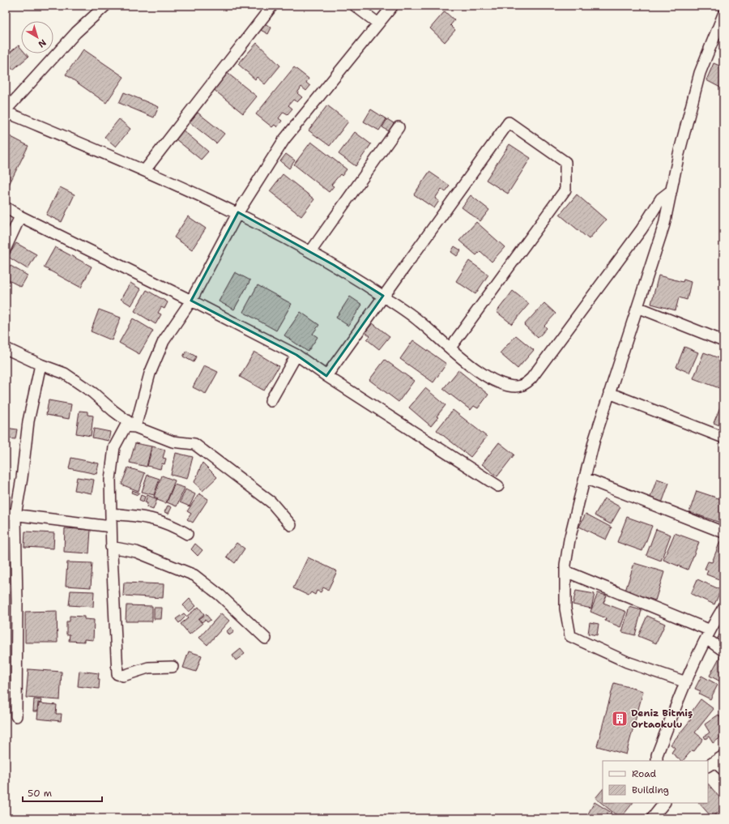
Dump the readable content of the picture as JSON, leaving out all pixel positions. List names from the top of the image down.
{
  "places": {
    "building": ["Deniz Bitmiş Ortaokulu"]
  },
  "legend": ["Road", "Building"],
  "scale_bar": "50 m",
  "north": "bottom right"
}
